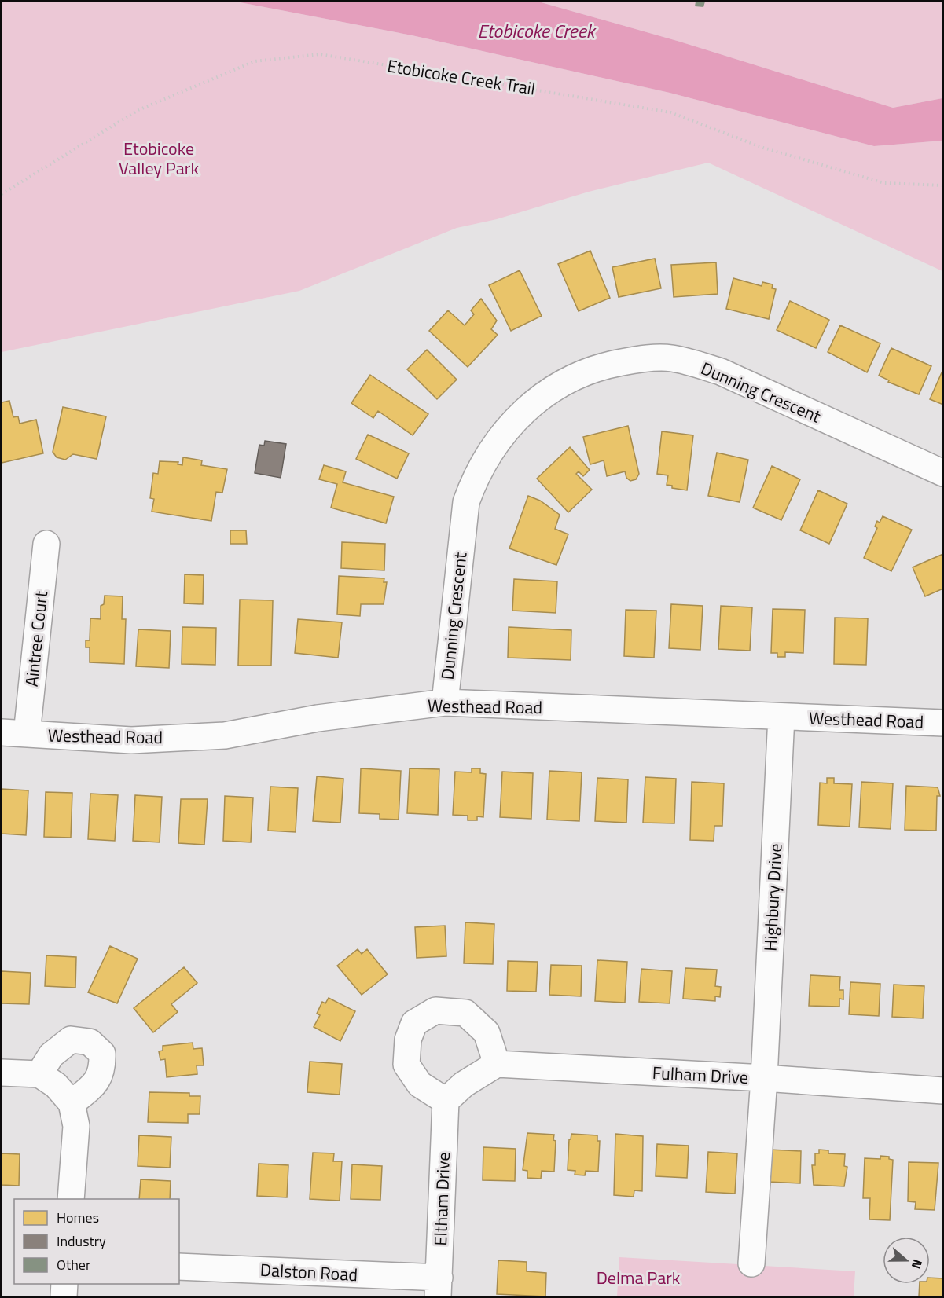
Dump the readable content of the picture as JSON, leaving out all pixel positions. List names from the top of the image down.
{
  "streets": {
    "street": [
      "Dunning Crescent",
      "Aintree Court",
      "Westhead Road",
      "Highbury Drive",
      "Fulham Drive",
      "Eltham Drive",
      "Dalston Road"
    ],
    "path": ["Etobicoke Creek Trail"]
  },
  "crossings": [
    ["Dunning Crescent", "Westhead Road"],
    ["Aintree Court", "Westhead Road"],
    ["Westhead Road", "Highbury Drive"],
    ["Highbury Drive", "Fulham Drive"],
    ["Fulham Drive", "Eltham Drive"],
    ["Eltham Drive", "Dalston Road"]
  ],
  "water": ["Etobicoke Creek"],
  "parks": ["Etobicoke Valley Park", "Delma Park"],
  "legend": ["Homes", "Industry", "Other"],
  "north": "right"
}
